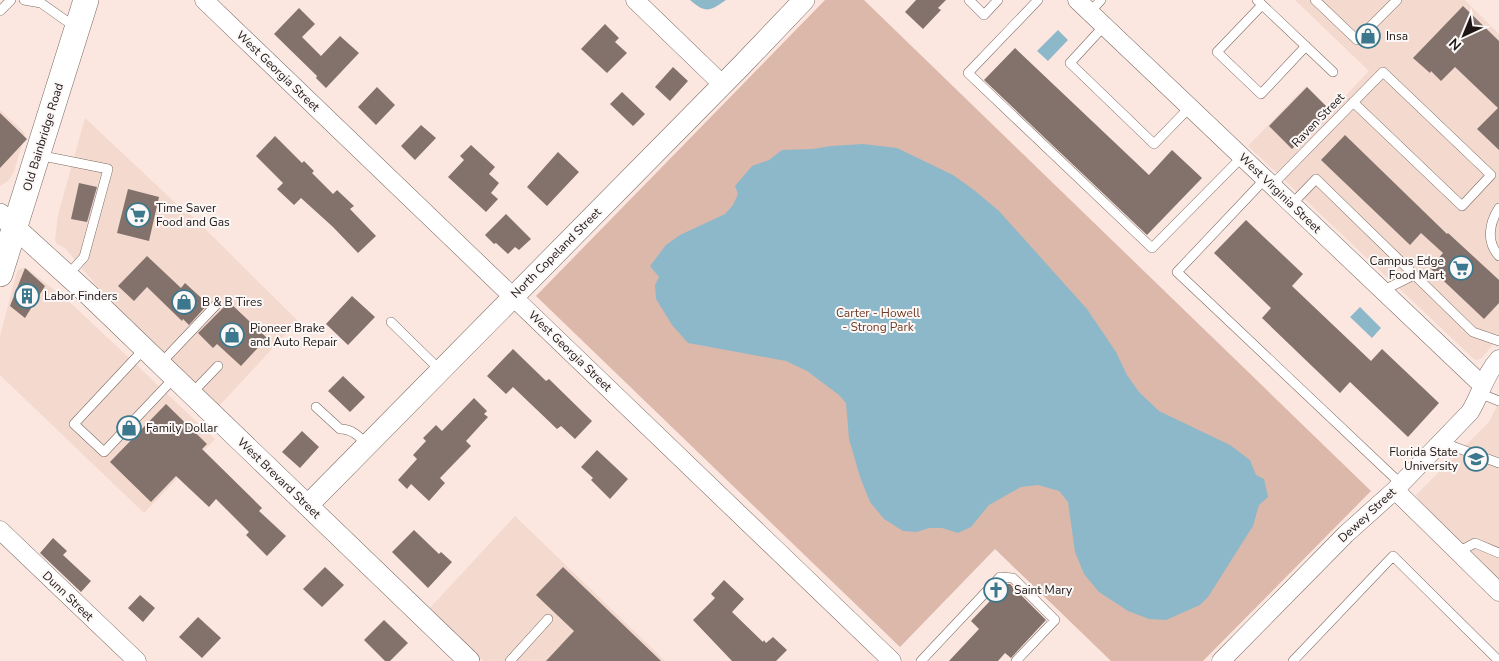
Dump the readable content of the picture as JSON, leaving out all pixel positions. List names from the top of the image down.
{
  "streets": {
    "main road": ["Old Bainbridge Road"],
    "street": [
      "West Georgia Street",
      "West Virginia Street",
      "North Copeland Street",
      "West Brevard Street",
      "Dewey Street",
      "Dunn Street"
    ],
    "lane": ["Raven Street"]
  },
  "crossings": [
    ["West Georgia Street", "North Copeland Street"],
    ["Raven Street", "West Virginia Street"],
    ["Raven Street", "Dewey Street"],
    ["Old Bainbridge Road", "West Brevard Street"],
    ["West Virginia Street", "Dewey Street"],
    ["North Copeland Street", "West Brevard Street"]
  ],
  "parks": ["Carter - Howell - Strong Park"],
  "places": {
    "shop": [
      "Insa",
      "B & B Tires",
      "Pioneer Brake and Auto Repair",
      "Family Dollar"
    ],
    "supermarket": ["Time Saver Food and Gas", "Campus Edge Food Mart"],
    "building": ["Labor Finders"],
    "school or university": ["Florida State University"],
    "church": ["Saint Mary"]
  },
  "north": "bottom left"
}
